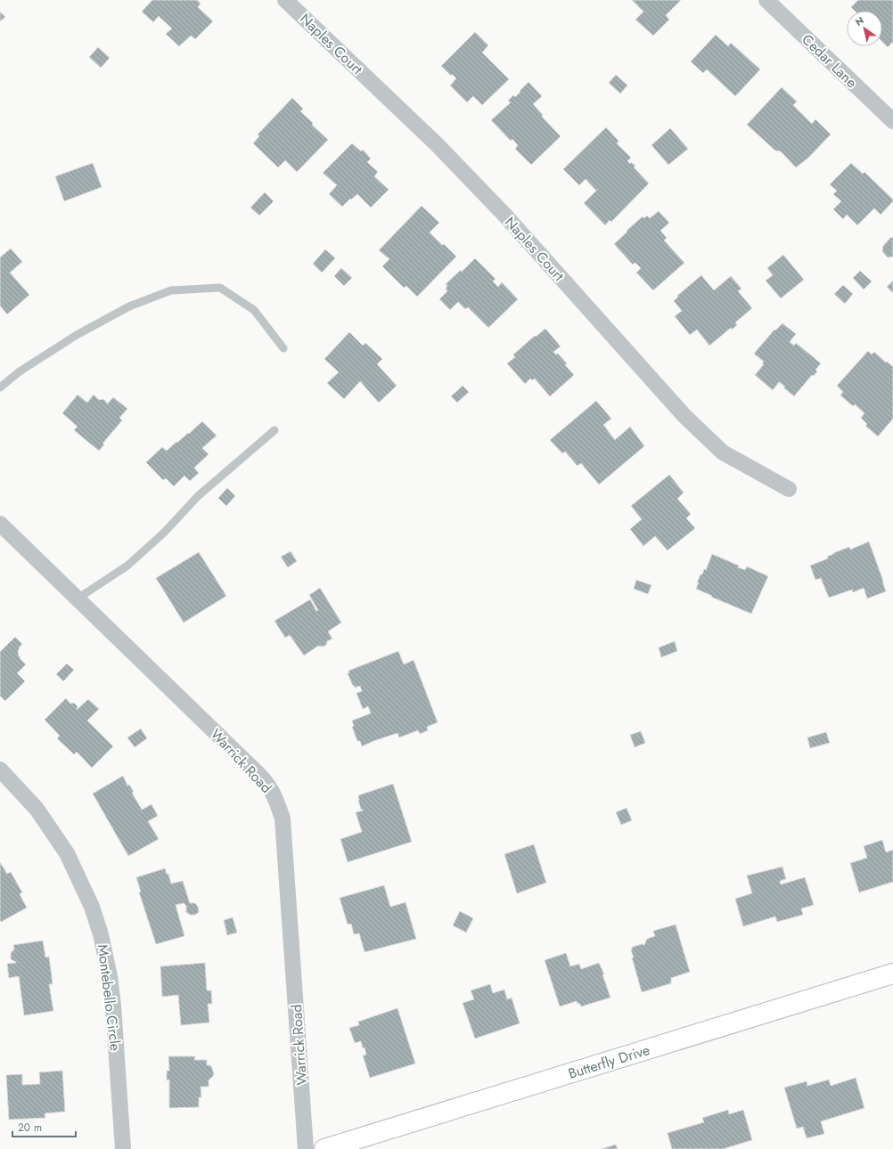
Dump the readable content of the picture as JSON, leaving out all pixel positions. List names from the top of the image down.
{
  "streets": {
    "street": [
      "Naples Court",
      "Cedar Lane",
      "Warrick Road",
      "Montebello Circle",
      "Butterfly Drive"
    ]
  },
  "scale_bar": "20 m",
  "north": "top left"
}
